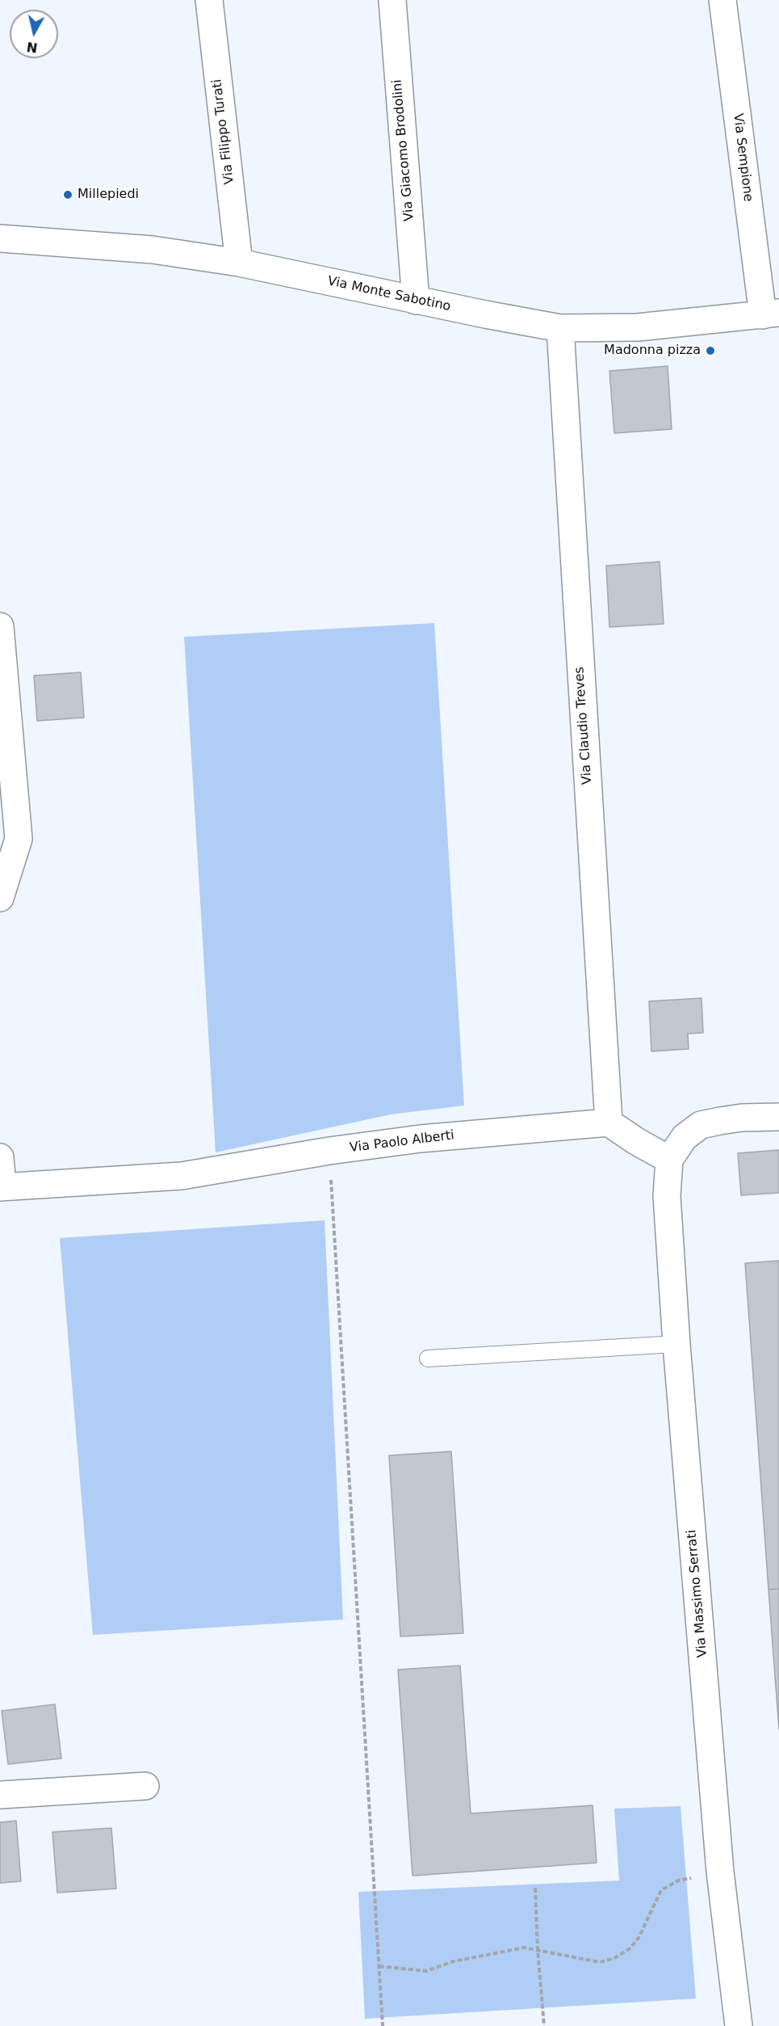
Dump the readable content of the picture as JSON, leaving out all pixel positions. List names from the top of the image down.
{
  "streets": {
    "street": [
      "Via Filippo Turati",
      "Via Giacomo Brodolini",
      "Via Sempione",
      "Via Monte Sabotino",
      "Via Claudio Treves",
      "Via Paolo Alberti",
      "Via Massimo Serrati"
    ]
  },
  "crossings": [
    ["Via Filippo Turati", "Via Monte Sabotino"],
    ["Via Giacomo Brodolini", "Via Monte Sabotino"],
    ["Via Sempione", "Via Monte Sabotino"],
    ["Via Monte Sabotino", "Via Claudio Treves"],
    ["Via Claudio Treves", "Via Paolo Alberti"]
  ],
  "places": ["Millepiedi", "Madonna pizza"],
  "north": "bottom"
}
